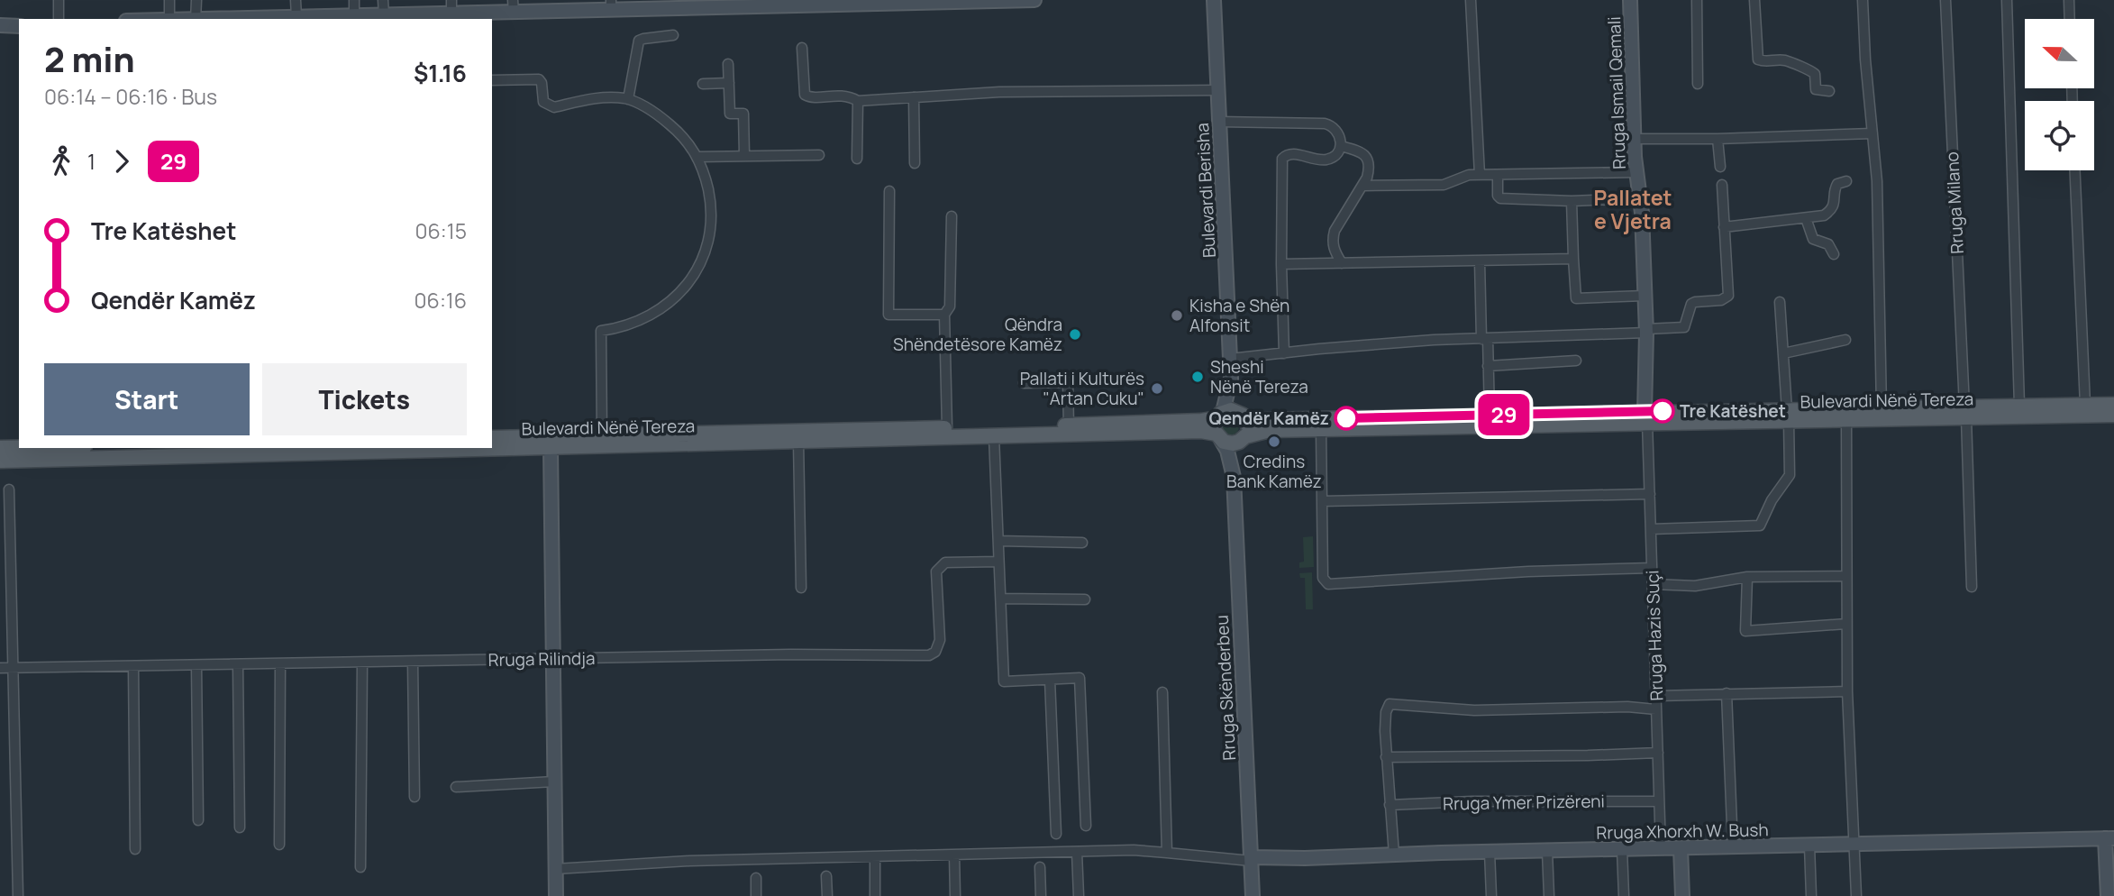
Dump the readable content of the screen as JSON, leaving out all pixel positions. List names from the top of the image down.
{
  "streets": {
    "main road": ["Bulevardi Nënë Tereza"],
    "street": [
      "Rruga Ismail Qemali",
      "Bulevardi Berisha",
      "Rruga Milano",
      "Rruga Hazis Suçi",
      "Rruga Rilindja",
      "Rruga Skënderbeu",
      "Rruga Ymer Prizëreni",
      "Rruga Xhorxh W. Bush"
    ]
  },
  "crossings": [
    ["Rruga Ismail Qemali", "Bulevardi Nënë Tereza"],
    ["Rruga Ismail Qemali", "Rruga Hazis Suçi"],
    ["Bulevardi Berisha", "Bulevardi Nënë Tereza"],
    ["Bulevardi Berisha", "Rruga Skënderbeu"],
    ["Rruga Milano", "Bulevardi Nënë Tereza"],
    ["Bulevardi Nënë Tereza", "Rruga Hazis Suçi"],
    ["Bulevardi Nënë Tereza", "Rruga Skënderbeu"],
    ["Rruga Hazis Suçi", "Rruga Ymer Prizëreni"],
    ["Rruga Hazis Suçi", "Rruga Xhorxh W. Bush"],
    ["Rruga Skënderbeu", "Rruga Xhorxh W. Bush"]
  ],
  "districts": ["Pallatet e Vjetra"],
  "places": [
    "Kisha e Shën Alfonsit",
    "Qëndra Shëndetësore Kamëz",
    "Sheshi Nënë Tereza",
    "Pallati i Kulturës \"Artan Cuku\"",
    "Tre Katëshet",
    "Qendër Kamëz",
    "Credins Bank Kamëz"
  ],
  "lines": ["bus line 29"],
  "north": "left",
  "page": {
    "on_map": "29",
    "heading": ["2 min", "06:14 – 06:16 · Bus", "$1.16"],
    "legs": ["1", "29"],
    "list": [
      {
        "name": "Tre Katëshet",
        "value": "06:15"
      },
      {
        "name": "Qendër Kamëz",
        "value": "06:16"
      }
    ],
    "buttons": ["Start", "Tickets"]
  }
}
